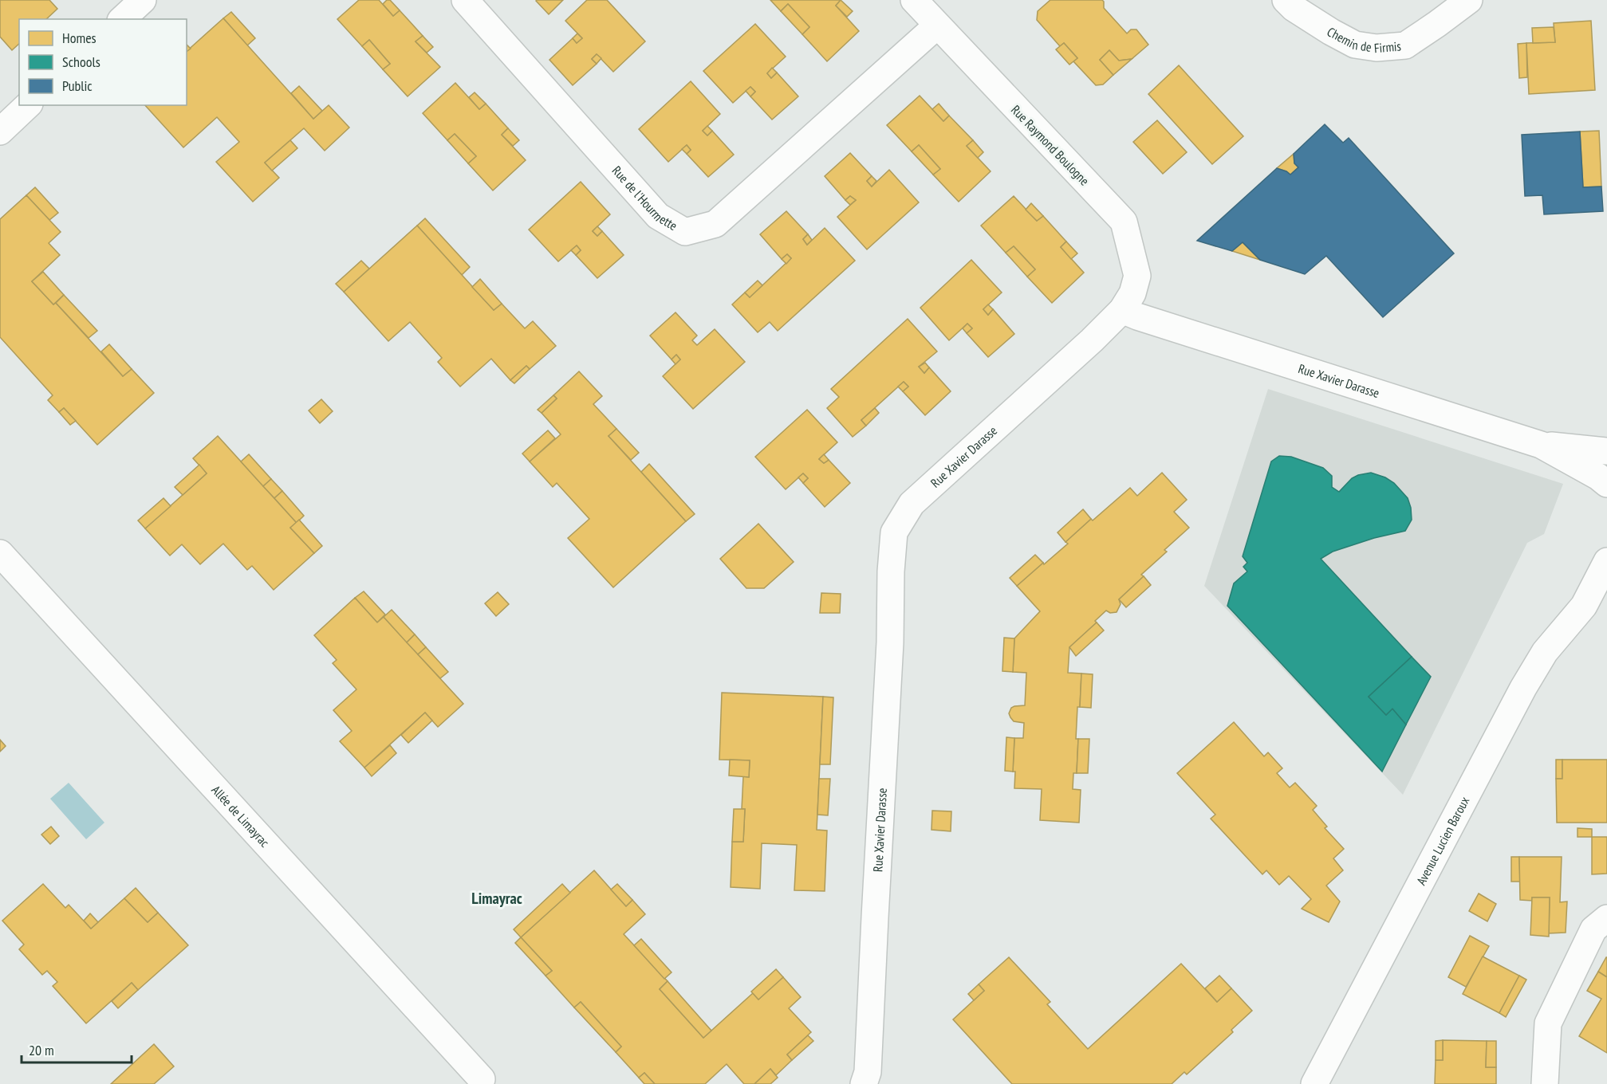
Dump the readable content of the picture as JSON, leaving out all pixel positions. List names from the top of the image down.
{
  "streets": {
    "street": [
      "Chemin de Firmis",
      "Rue Raymond Boulogne",
      "Rue de l'Hourmette",
      "Rue Xavier Darasse",
      "Allée de Limayrac",
      "Avenue Lucien Baroux"
    ]
  },
  "crossings": [
    ["Rue Raymond Boulogne", "Rue de l'Hourmette"],
    ["Rue Raymond Boulogne", "Rue Xavier Darasse"]
  ],
  "districts": ["Limayrac"],
  "legend": ["Homes", "Schools", "Public"],
  "scale_bar": "20 m"
}
